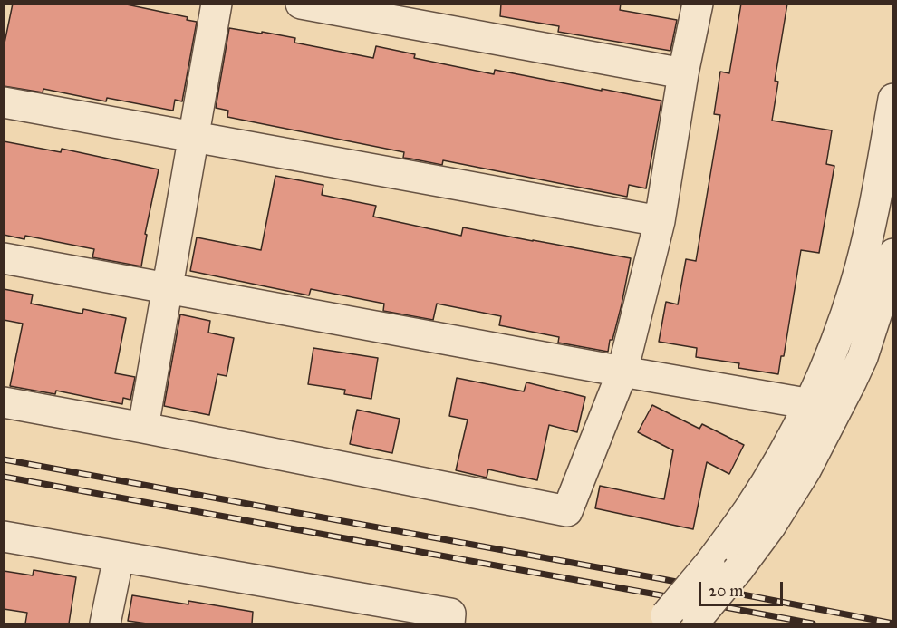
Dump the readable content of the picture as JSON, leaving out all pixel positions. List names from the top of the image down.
{
  "scale_bar": "20 m"
}
